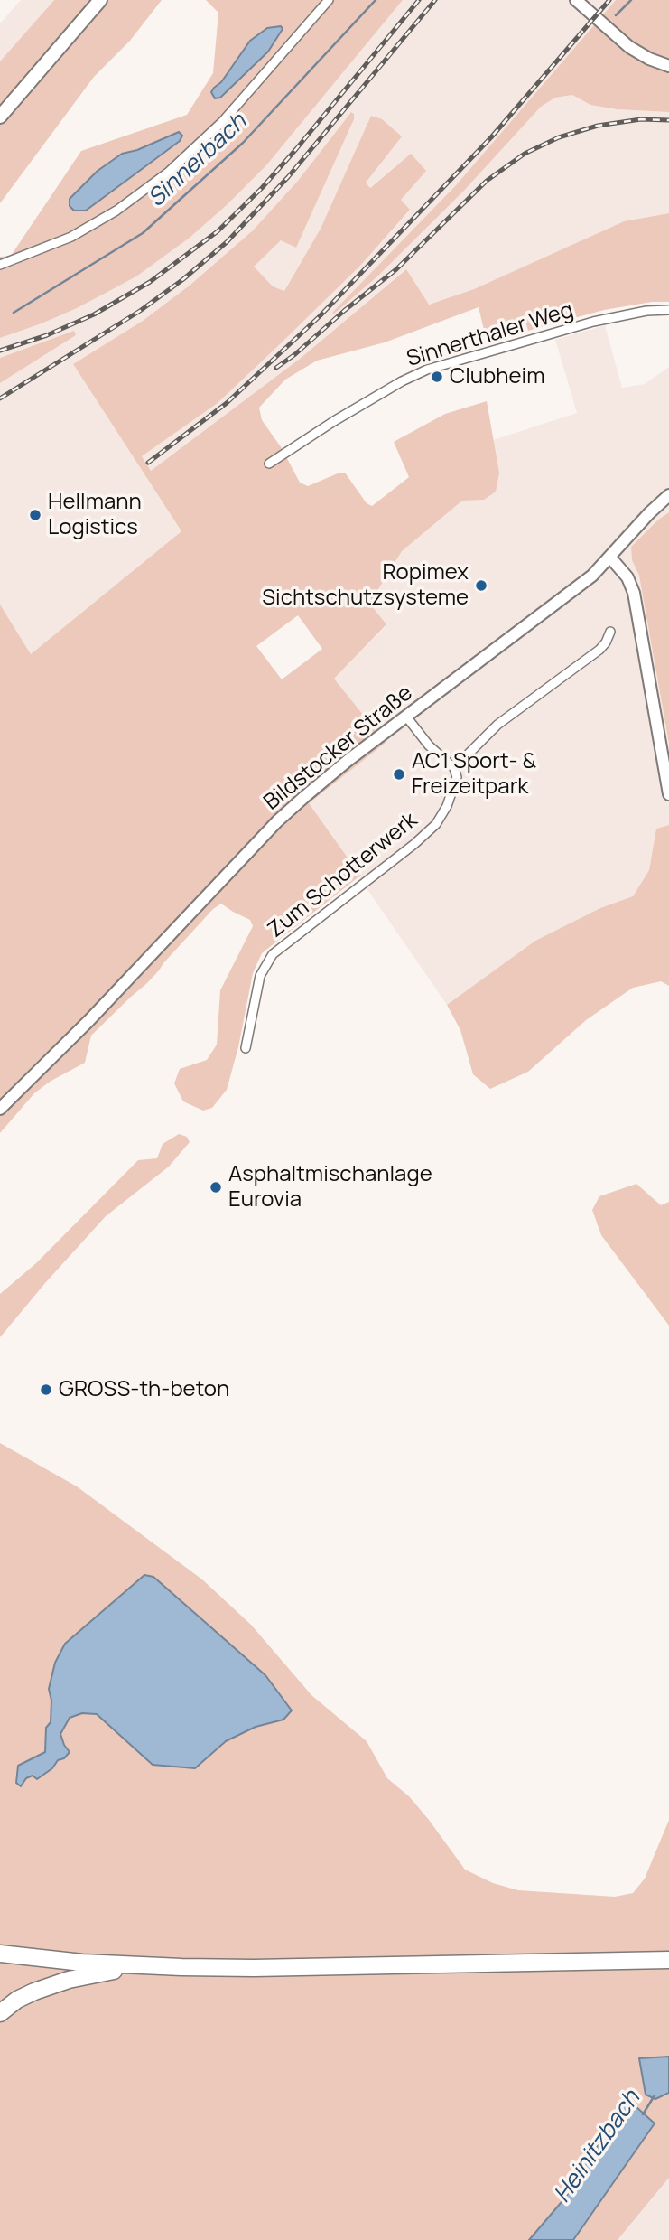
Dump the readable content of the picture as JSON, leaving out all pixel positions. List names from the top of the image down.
{
  "streets": {
    "main road": ["Bildstocker Straße"],
    "street": ["Sinnerthaler Weg", "Zum Schotterwerk"]
  },
  "water": ["Sinnerbach", "Heinitzbach"],
  "places": [
    "Clubheim",
    "Hellmann Logistics",
    "Ropimex Sichtschutzsysteme",
    "AC1 Sport- & Freizeitpark",
    "Asphaltmischanlage Eurovia",
    "GROSS-th-beton"
  ]
}
